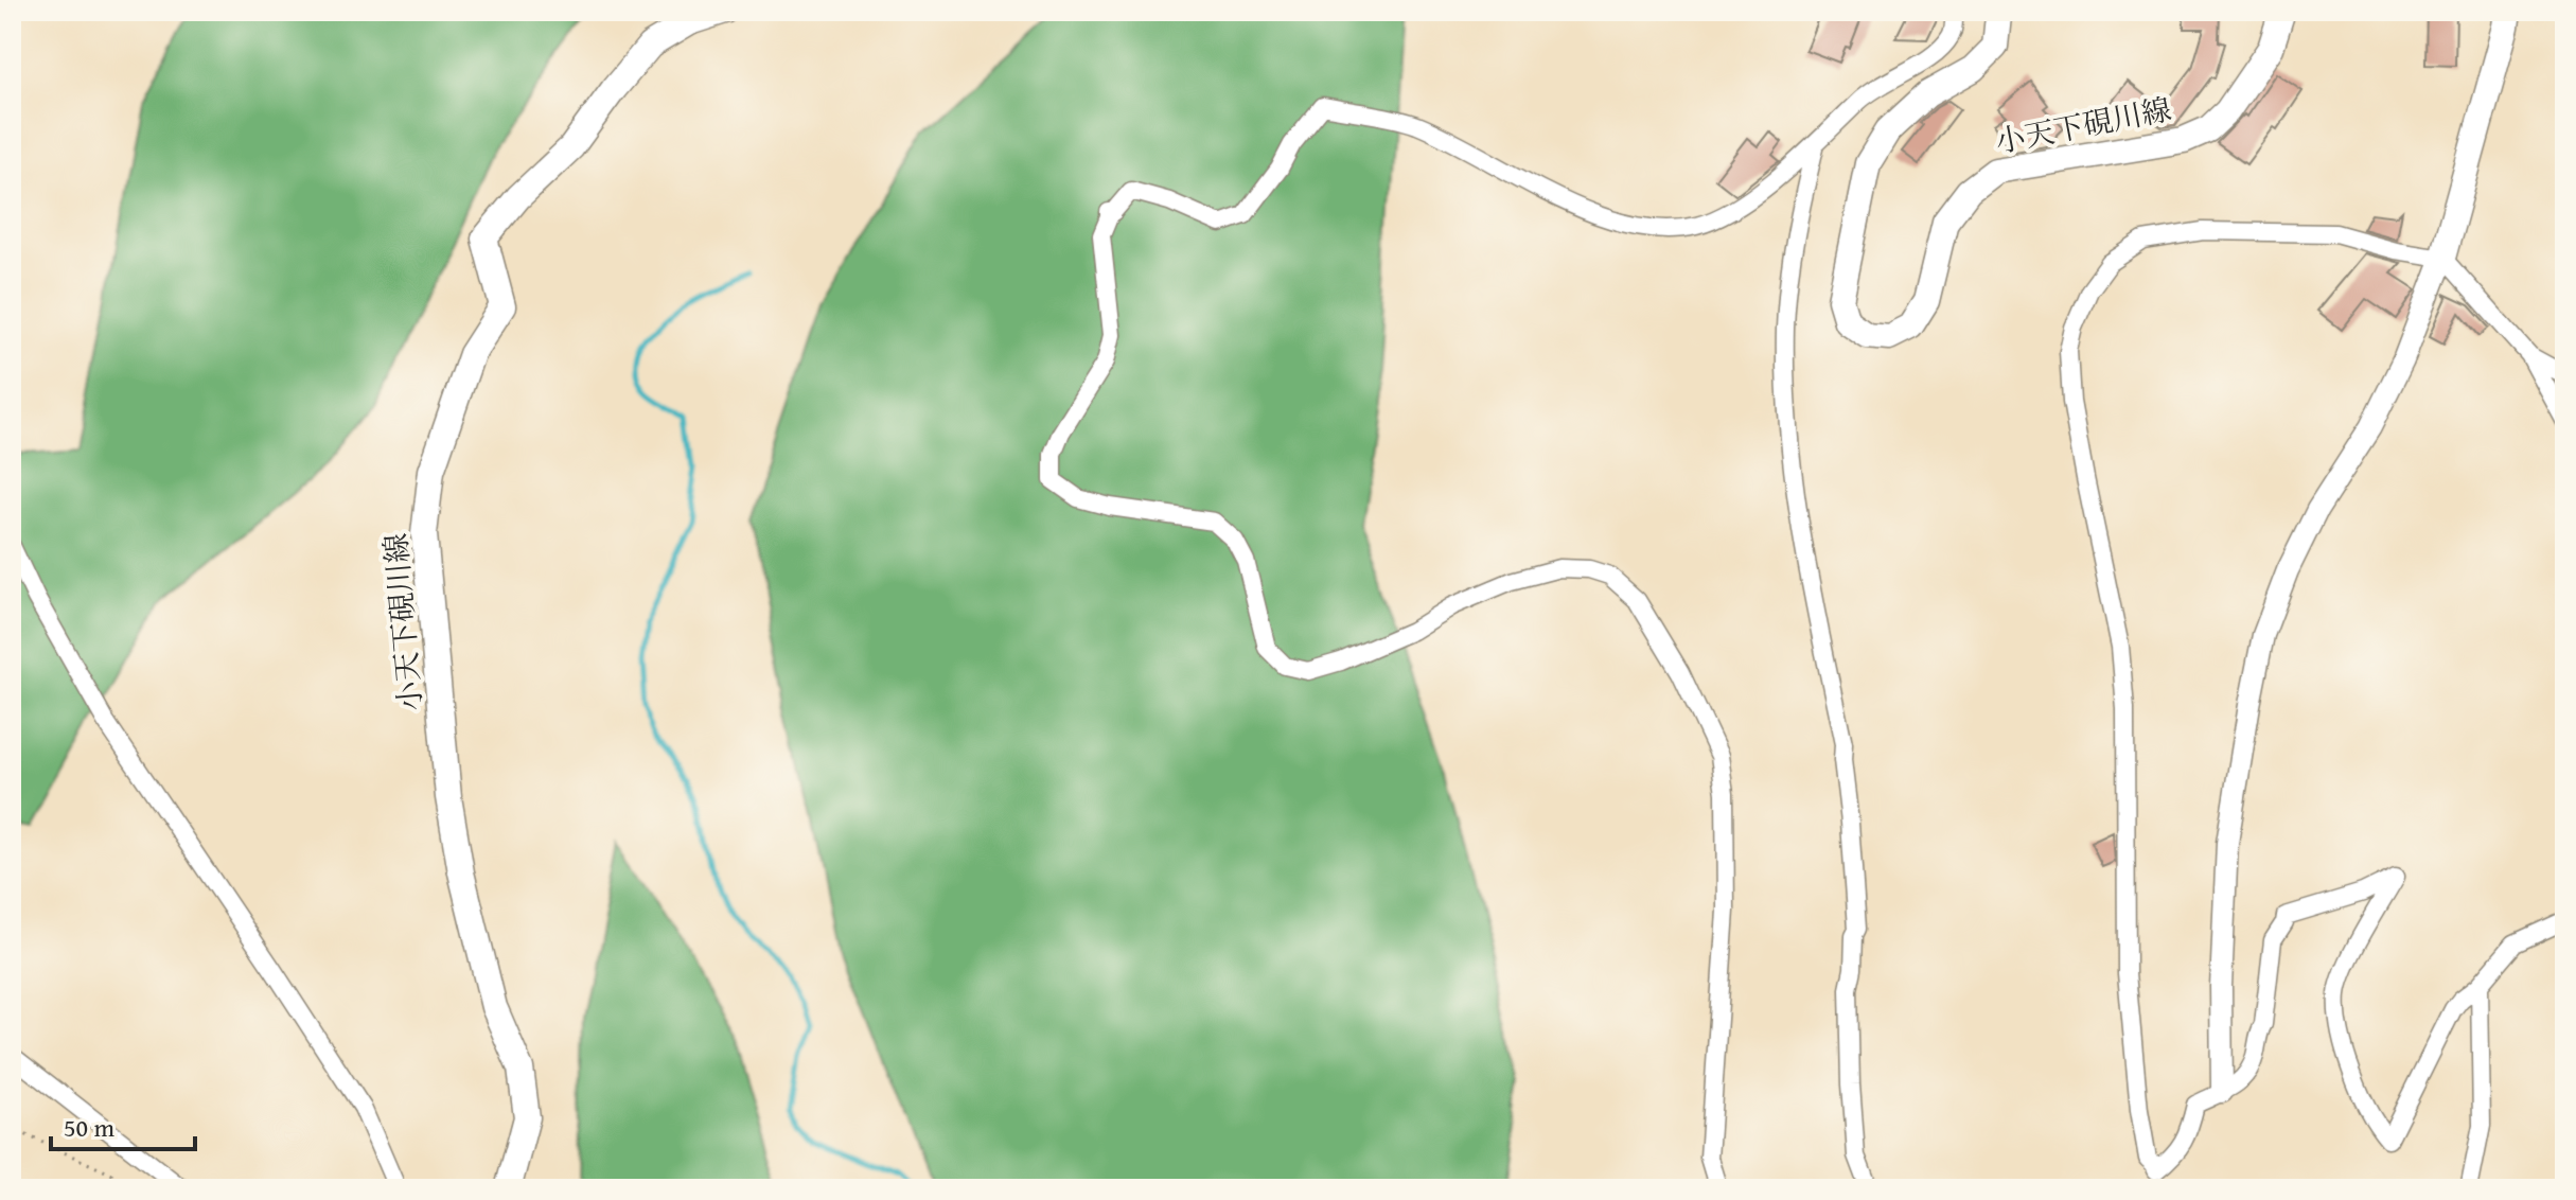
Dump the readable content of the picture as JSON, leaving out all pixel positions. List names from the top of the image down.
{
  "streets": {
    "main road": ["小天下硯川線"]
  },
  "scale_bar": "50 m"
}
